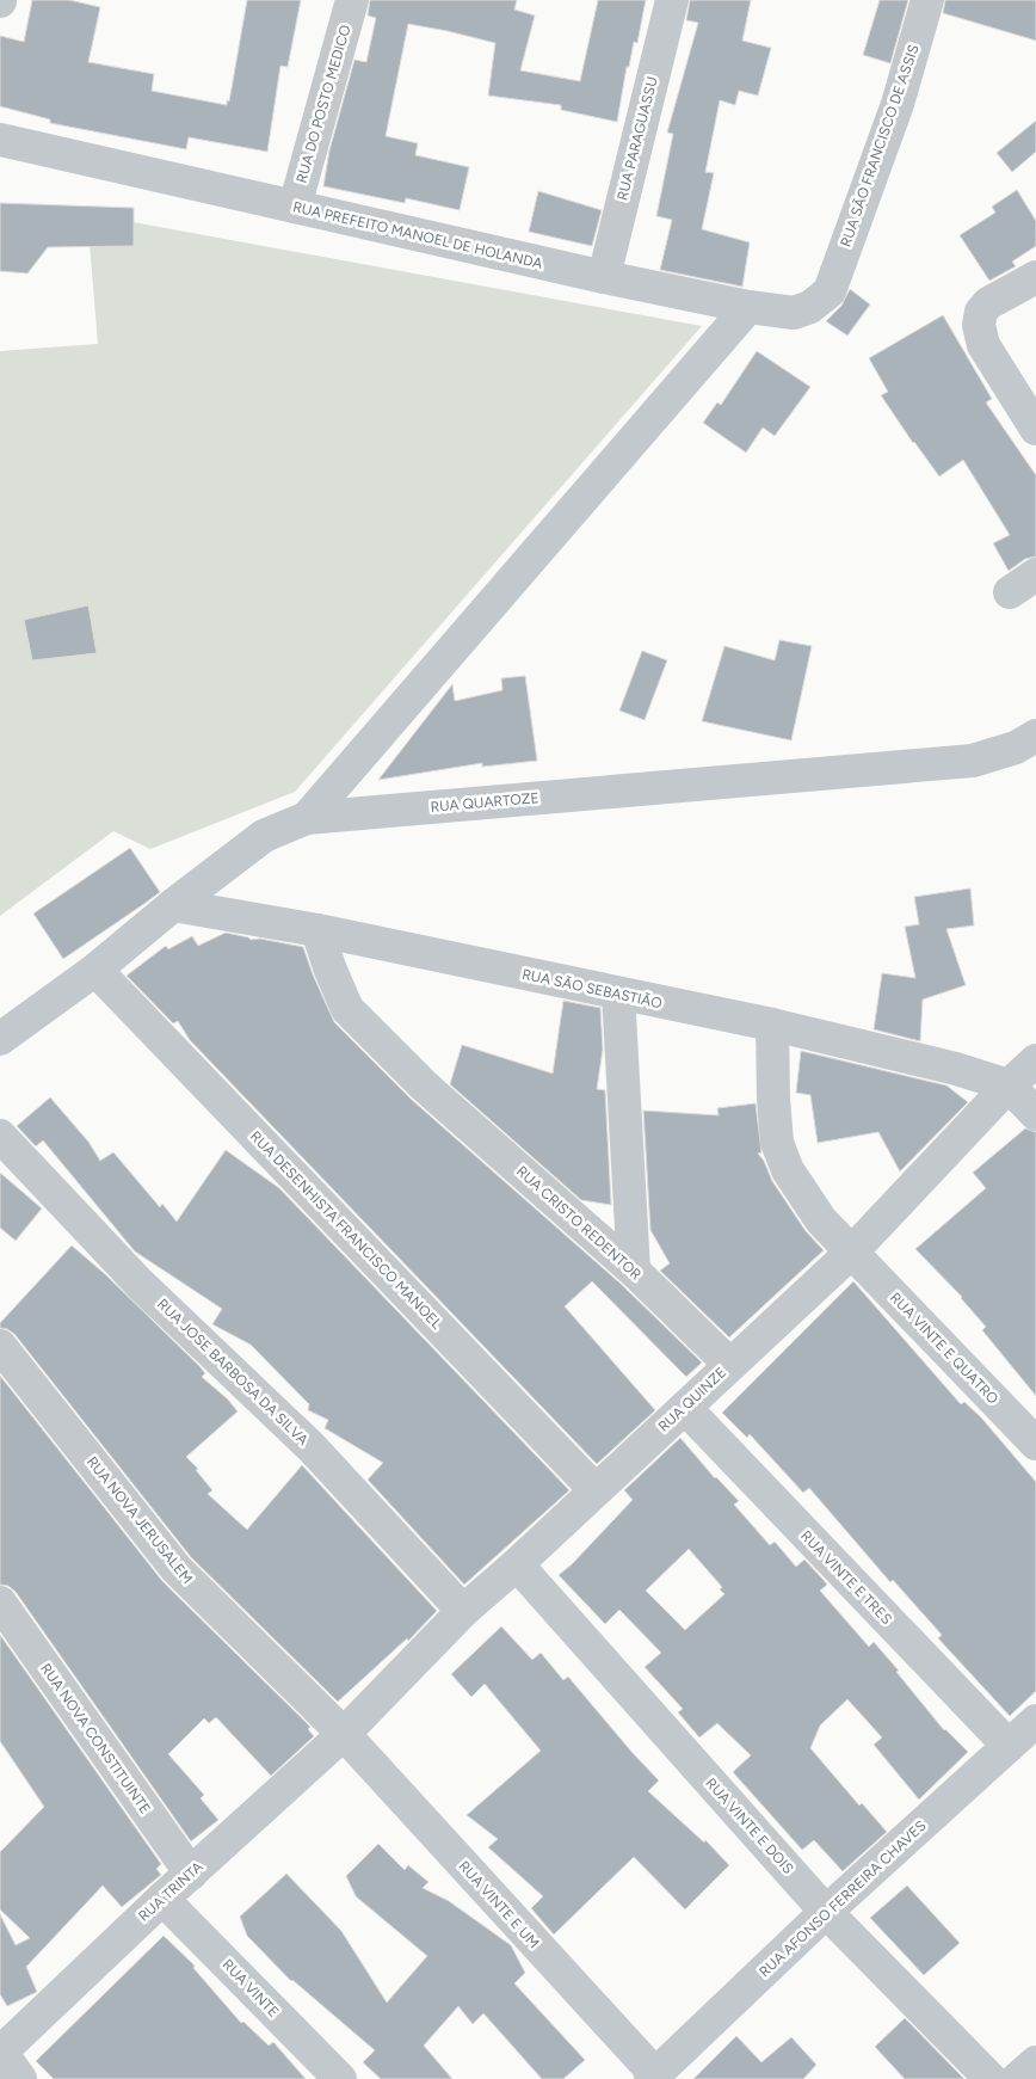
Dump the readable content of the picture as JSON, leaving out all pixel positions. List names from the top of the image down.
{
  "streets": {
    "street": [
      "RUA DO POSTO MEDICO",
      "RUA PARAGUASSU",
      "RUA SÃO FRANCISCO DE ASSIS",
      "RUA PREFEITO MANOEL DE HOLANDA",
      "RUA QUARTOZE",
      "RUA SÃO SEBASTIÃO",
      "RUA CRISTO REDENTOR",
      "RUA DESENHISTA FRANCISCO MANOEL",
      "RUA VINTE E QUATRO",
      "RUA JOSE BARBOSA DA SILVA",
      "RUA QUINZE",
      "RUA NOVA JERUSALEM",
      "RUA VINTE E TRES",
      "RUA NOVA CONSTITUINTE",
      "RUA VINTE E DOIS",
      "RUA TRINTA",
      "RUA AFONSO FERREIRA CHAVES",
      "RUA VINTE E UM",
      "RUA VINTE"
    ]
  },
  "crossings": [
    ["RUA DO POSTO MEDICO", "RUA PREFEITO MANOEL DE HOLANDA"],
    ["RUA PARAGUASSU", "RUA PREFEITO MANOEL DE HOLANDA"],
    ["RUA SÃO FRANCISCO DE ASSIS", "RUA PREFEITO MANOEL DE HOLANDA"],
    ["RUA QUARTOZE", "RUA SÃO SEBASTIÃO"],
    ["RUA QUARTOZE", "RUA DESENHISTA FRANCISCO MANOEL"],
    ["RUA SÃO SEBASTIÃO", "RUA CRISTO REDENTOR"],
    ["RUA SÃO SEBASTIÃO", "RUA VINTE E QUATRO"],
    ["RUA SÃO SEBASTIÃO", "RUA QUINZE"],
    ["RUA CRISTO REDENTOR", "RUA QUINZE"],
    ["RUA DESENHISTA FRANCISCO MANOEL", "RUA QUINZE"],
    ["RUA VINTE E QUATRO", "RUA QUINZE"],
    ["RUA JOSE BARBOSA DA SILVA", "RUA QUINZE"],
    ["RUA QUINZE", "RUA NOVA JERUSALEM"],
    ["RUA QUINZE", "RUA VINTE E TRES"],
    ["RUA QUINZE", "RUA VINTE E DOIS"],
    ["RUA QUINZE", "RUA TRINTA"],
    ["RUA QUINZE", "RUA VINTE E UM"],
    ["RUA NOVA JERUSALEM", "RUA TRINTA"],
    ["RUA NOVA JERUSALEM", "RUA VINTE E UM"],
    ["RUA VINTE E TRES", "RUA AFONSO FERREIRA CHAVES"],
    ["RUA NOVA CONSTITUINTE", "RUA TRINTA"],
    ["RUA VINTE E DOIS", "RUA AFONSO FERREIRA CHAVES"],
    ["RUA TRINTA", "RUA VINTE E UM"],
    ["RUA TRINTA", "RUA VINTE"],
    ["RUA AFONSO FERREIRA CHAVES", "RUA VINTE E UM"]
  ]
}
